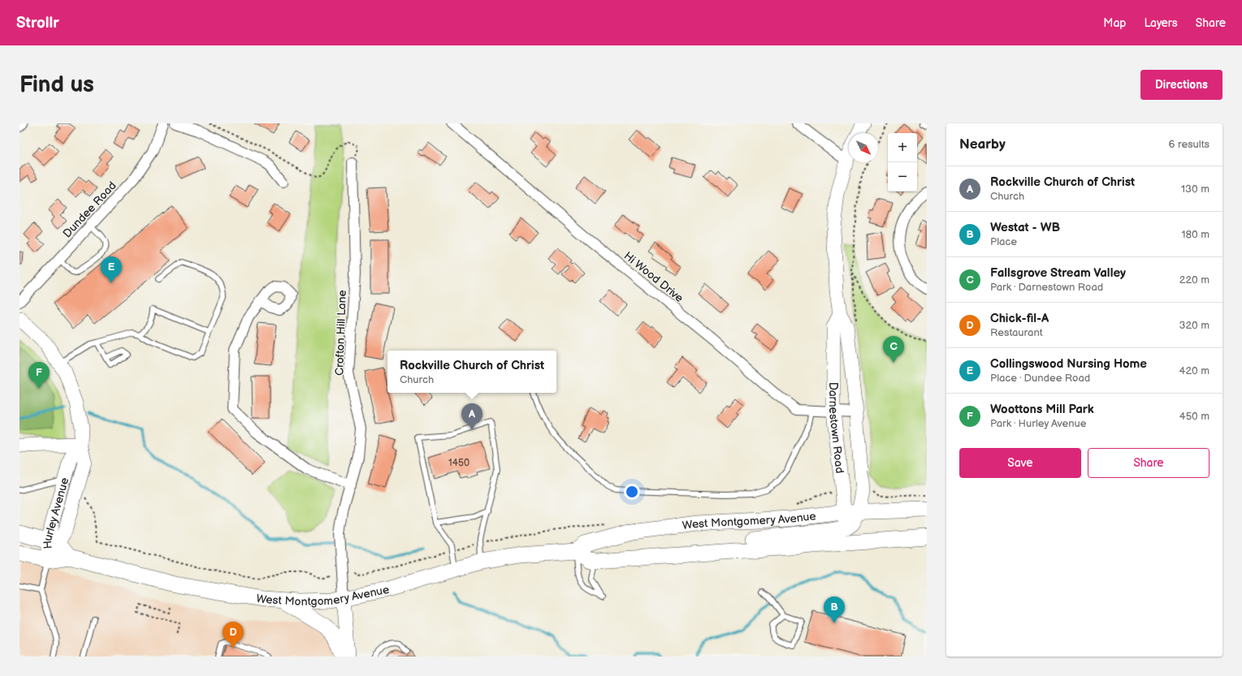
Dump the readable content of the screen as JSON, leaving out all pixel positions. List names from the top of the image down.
{
  "streets": {
    "main road": ["Darnestown Road", "Hurley Avenue", "West Montgomery Avenue"],
    "street": ["Dundee Road", "Hi Wood Drive", "Crofton Hill Lane"]
  },
  "crossings": [
    ["Hi Wood Drive", "Darnestown Road"],
    ["Crofton Hill Lane", "West Montgomery Avenue"],
    ["Darnestown Road", "West Montgomery Avenue"],
    ["Hurley Avenue", "West Montgomery Avenue"]
  ],
  "house_numbers": ["1450"],
  "north": "bottom right",
  "page": {
    "header": "Strollr",
    "nav": ["Map", "Layers", "Share"],
    "buttons": [
      "Directions",
      ["Save", "Share"]
    ],
    "title": "Find us",
    "heading": ["Nearby", "6 results"],
    "map_buttons": ["+", "−"],
    "list": [
      {
        "mark": "A",
        "name": "Rockville Church of Christ",
        "note": "Church",
        "value": "130 m"
      },
      {
        "mark": "B",
        "name": "Westat - WB",
        "note": "Place",
        "value": "180 m"
      },
      {
        "mark": "C",
        "name": "Fallsgrove Stream Valley",
        "note": "Park · Darnestown Road",
        "value": "220 m"
      },
      {
        "mark": "D",
        "name": "Chick-fil-A",
        "note": "Restaurant",
        "value": "320 m"
      },
      {
        "mark": "E",
        "name": "Collingswood Nursing Home",
        "note": "Place · Dundee Road",
        "value": "420 m"
      },
      {
        "mark": "F",
        "name": "Woottons Mill Park",
        "note": "Park · Hurley Avenue",
        "value": "450 m"
      }
    ],
    "pins": [
      "E",
      "C",
      "F",
      "A",
      "B",
      "D"
    ],
    "popup": ["Rockville Church of Christ", "Church"]
  }
}
